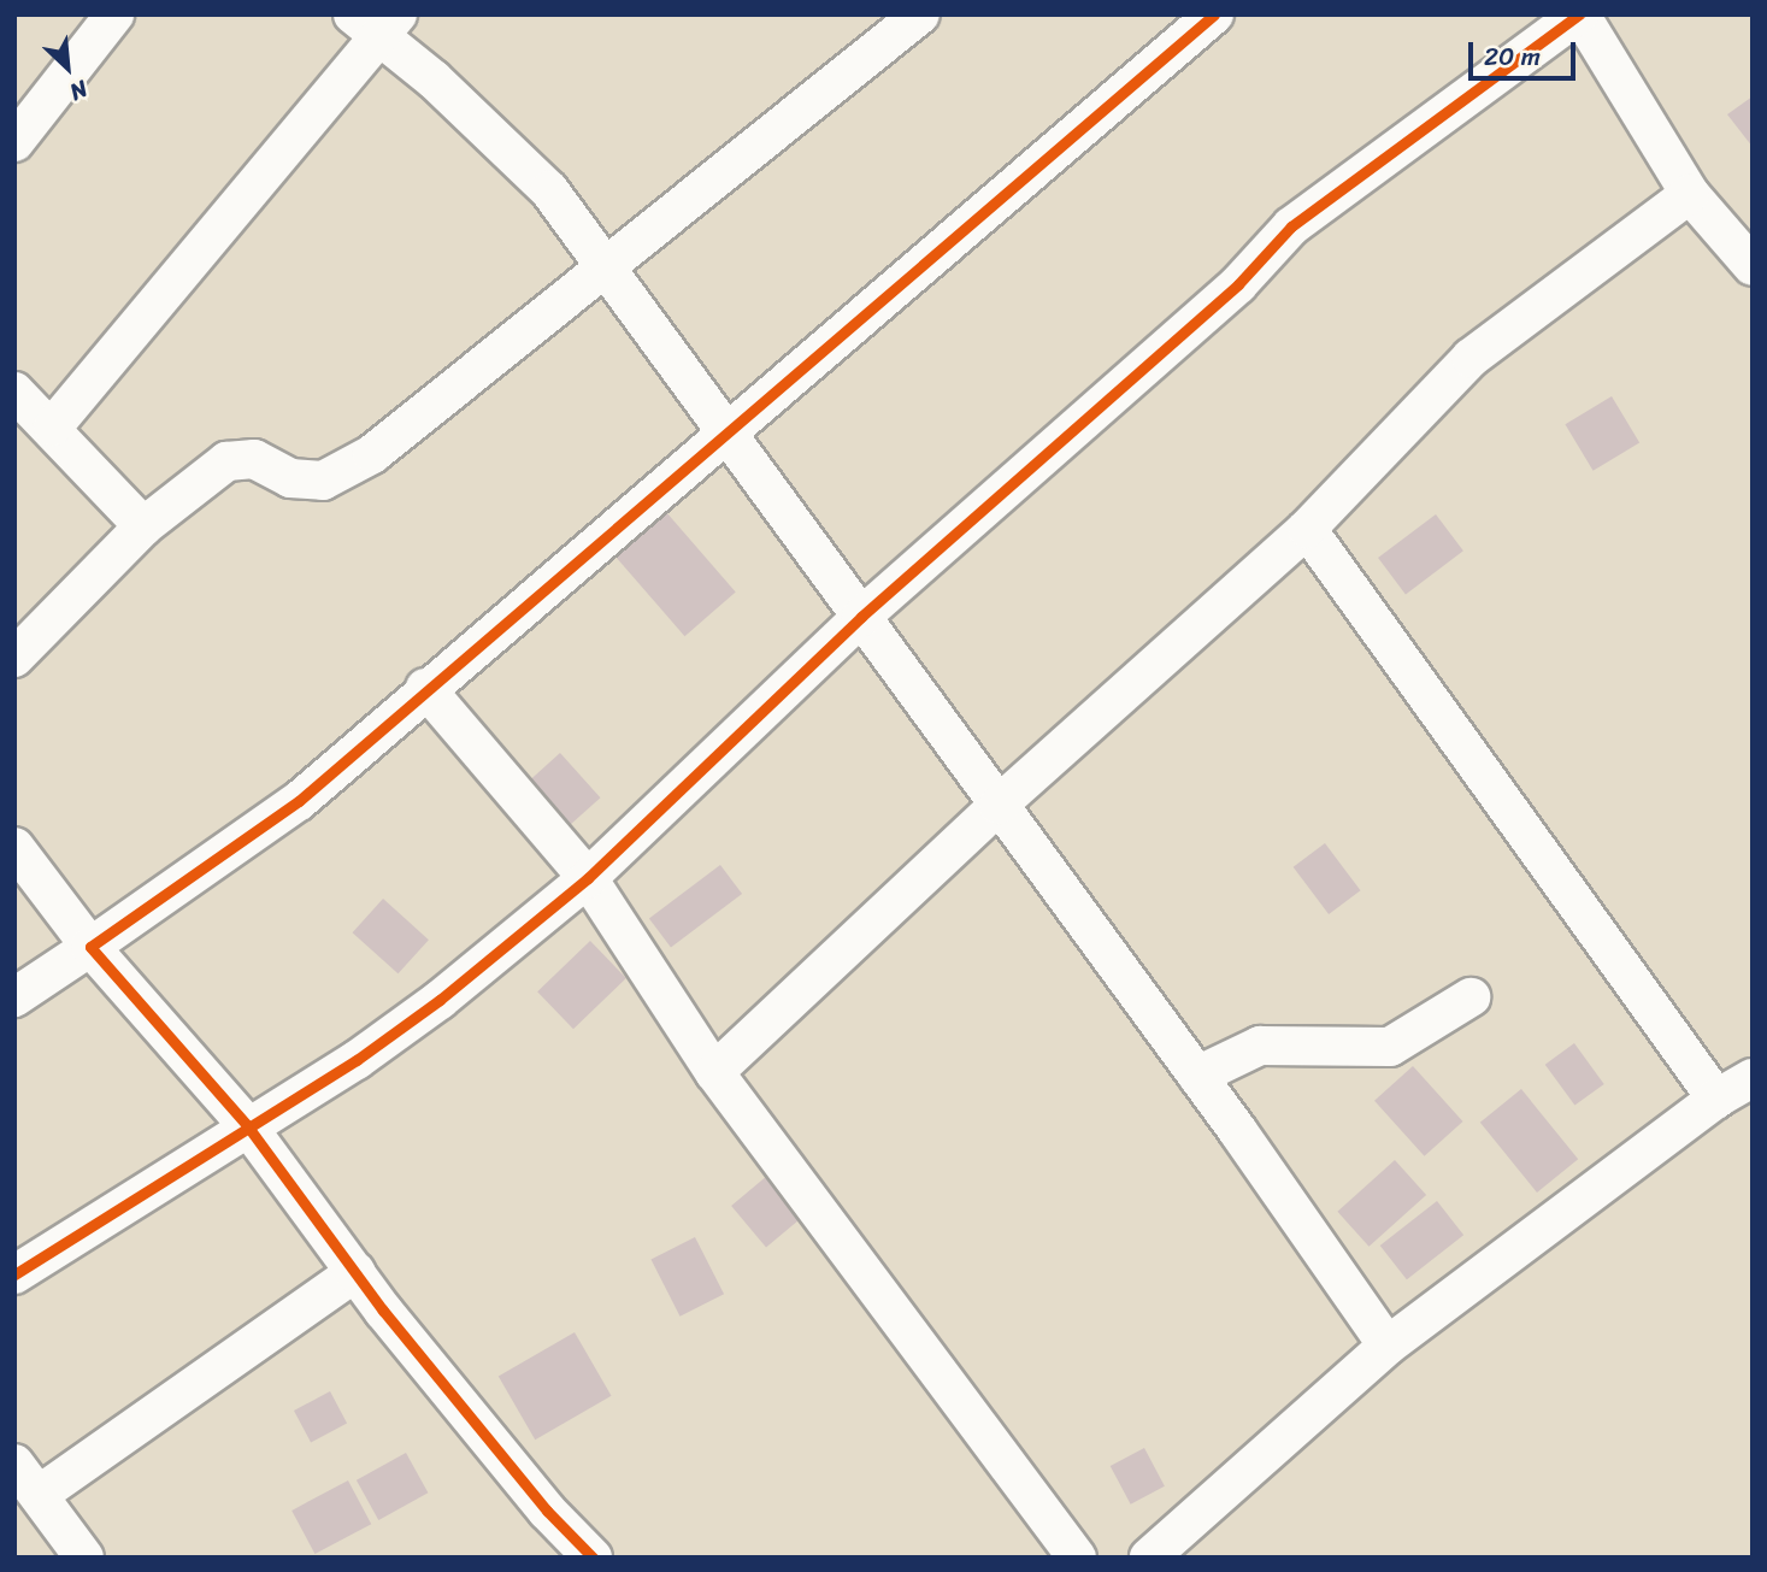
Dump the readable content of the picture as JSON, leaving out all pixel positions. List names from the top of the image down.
{
  "scale_bar": "20 m",
  "north": "bottom right"
}
